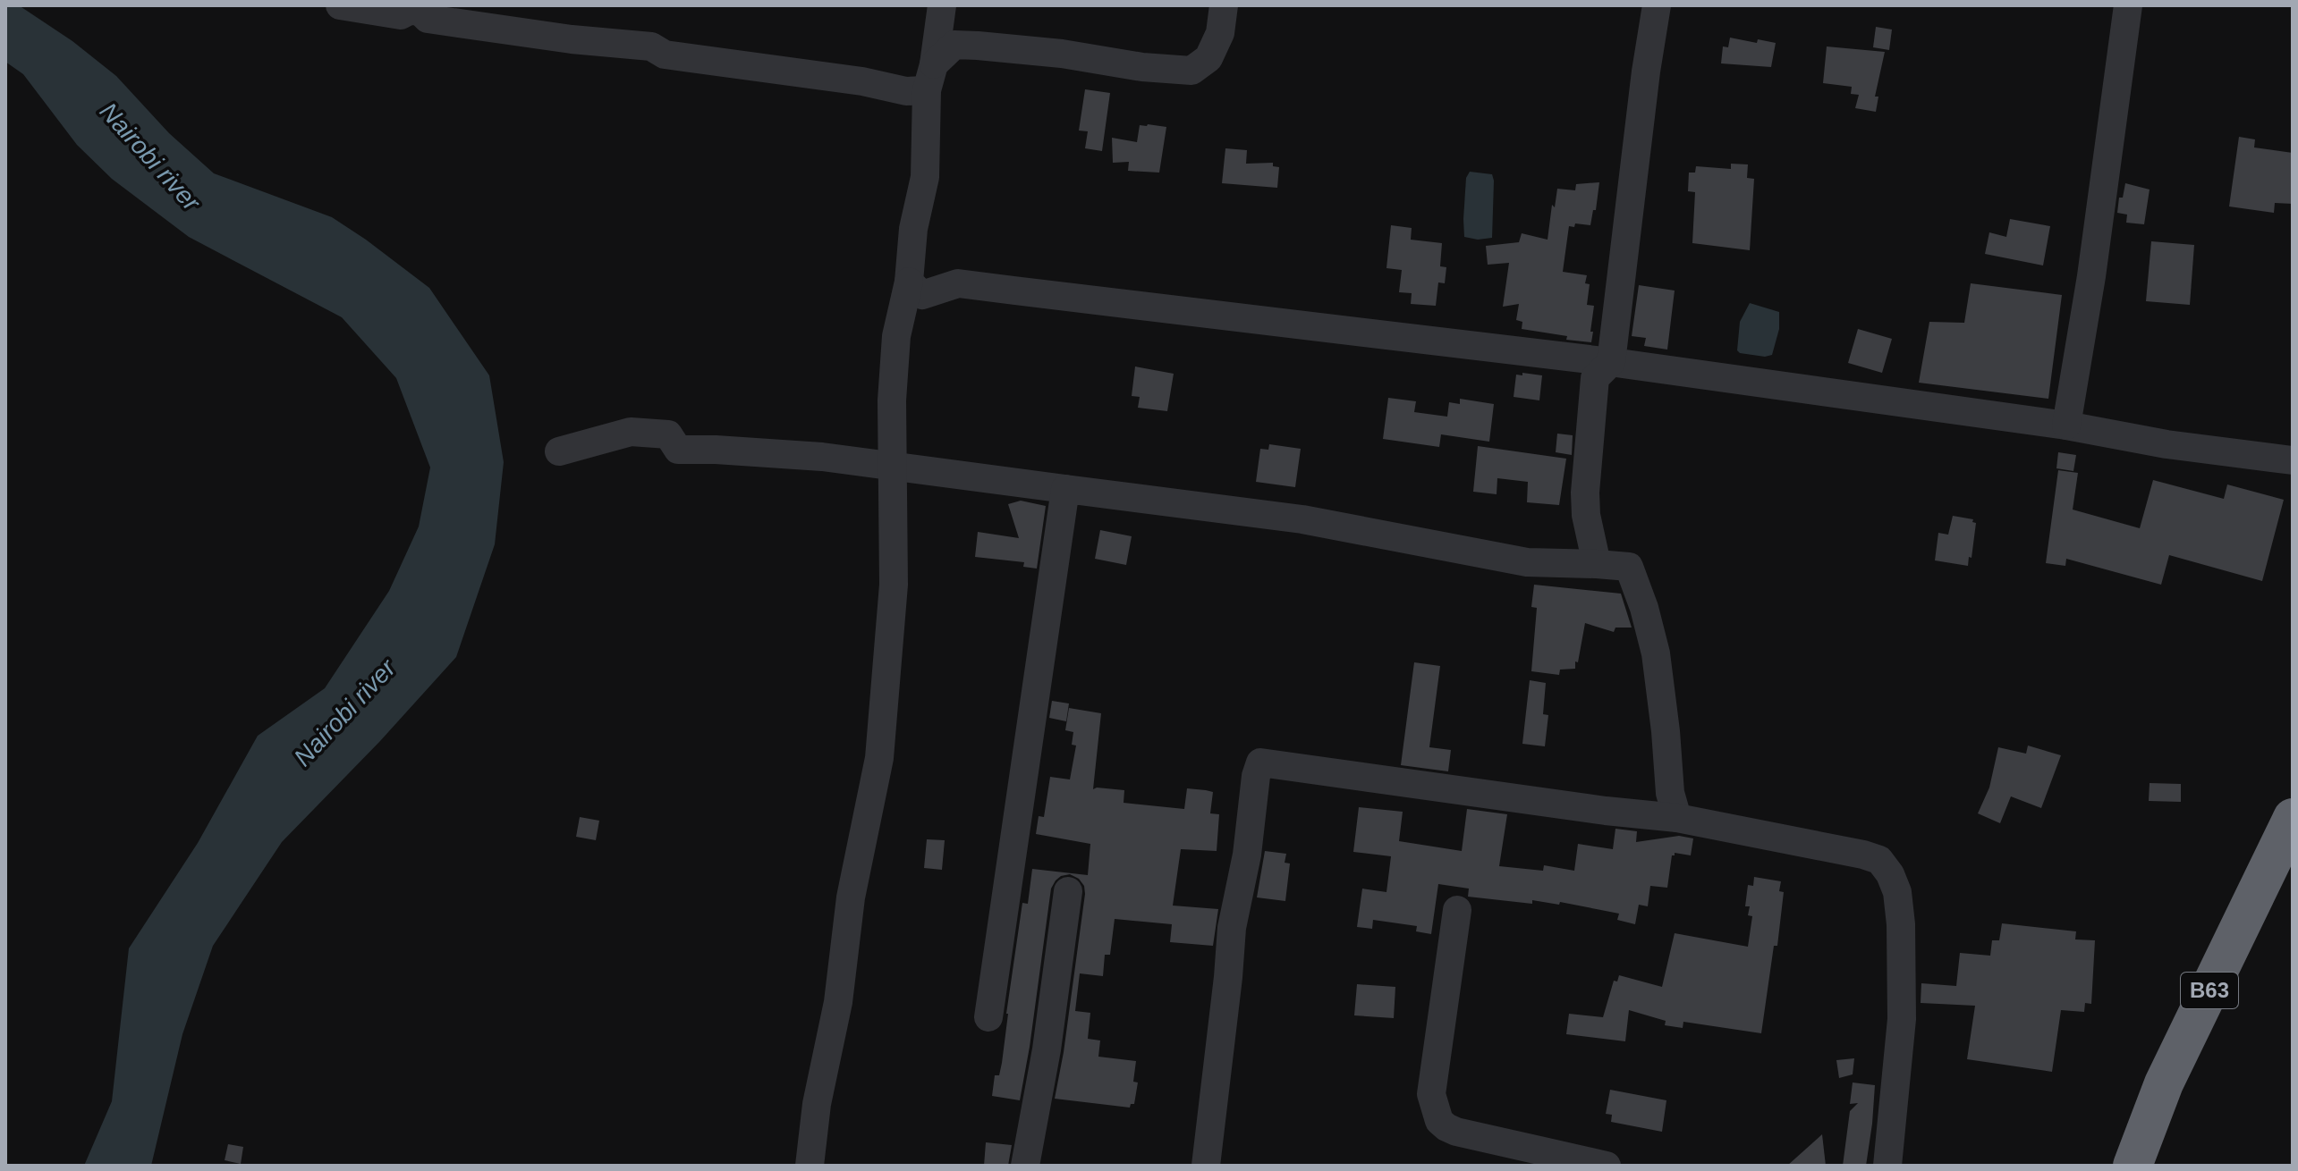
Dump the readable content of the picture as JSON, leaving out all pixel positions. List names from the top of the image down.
{
  "streets": {
    "highway": ["B63"]
  },
  "water": ["Nairobi river"]
}
